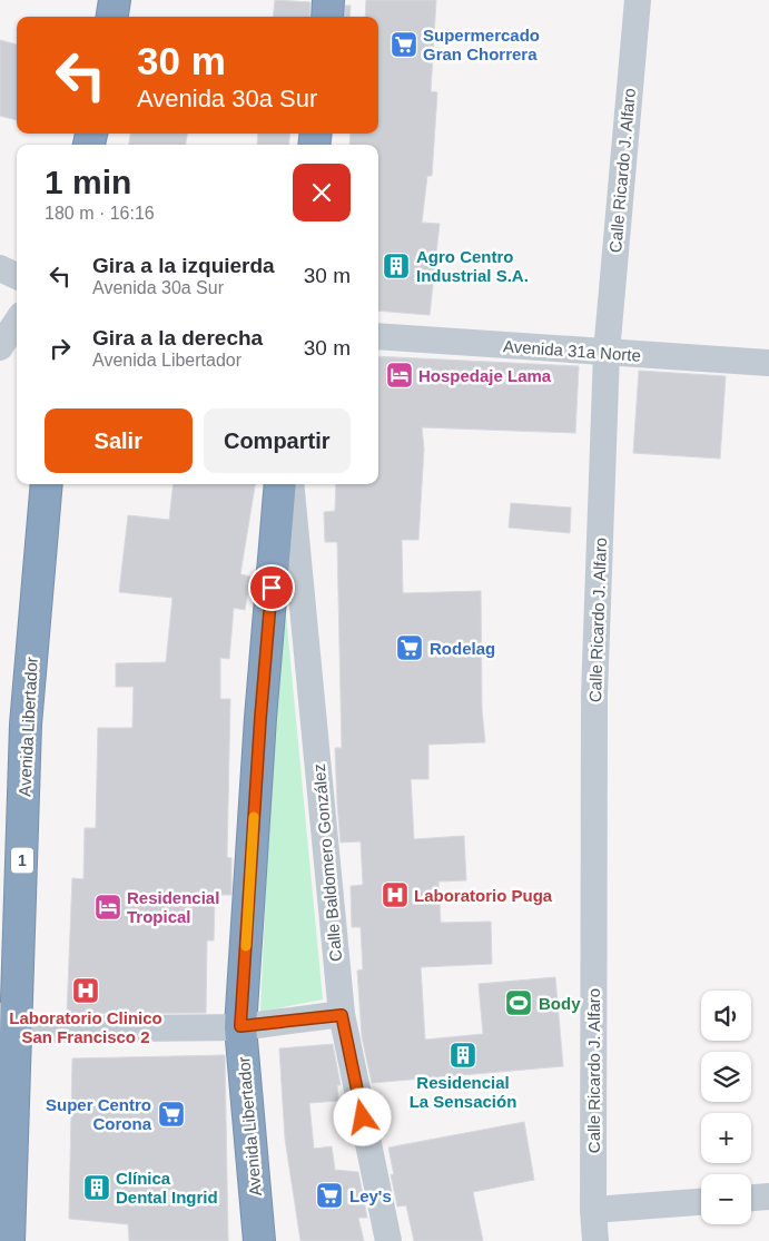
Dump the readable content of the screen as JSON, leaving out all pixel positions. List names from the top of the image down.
{
  "streets": {
    "highway": ["Avenida Libertador", "1"],
    "street": ["Calle Ricardo J. Alfaro", "Avenida 31a Norte", "Calle Baldomero González"]
  },
  "crossings": [
    ["Calle Ricardo J. Alfaro", "Avenida 31a Norte"]
  ],
  "places": {
    "supermarket": [
      "Supermercado Gran Chorrera",
      "Rodelag",
      "Super Centro Corona",
      "Ley's"
    ],
    "building": ["Agro Centro Industrial S.A.", "Residencial La Sensación", "Clínica Dental Ingrid"],
    "hotel": ["Hospedaje Lama", "Residencial Tropical"],
    "hospital": ["Laboratorio Puga", "Laboratorio Clinico San Francisco 2"],
    "sports": ["Body"]
  },
  "page": {
    "turn": ["30 m", "Avenida 30a Sur"],
    "heading": ["1 min", "180 m · 16:16"],
    "list": [
      {
        "name": "Gira a la izquierda",
        "note": "Avenida 30a Sur",
        "value": "30 m"
      },
      {
        "name": "Gira a la derecha",
        "note": "Avenida Libertador",
        "value": "30 m"
      }
    ],
    "buttons": ["Salir", "Compartir"],
    "map_buttons": ["+", "−"]
  }
}
